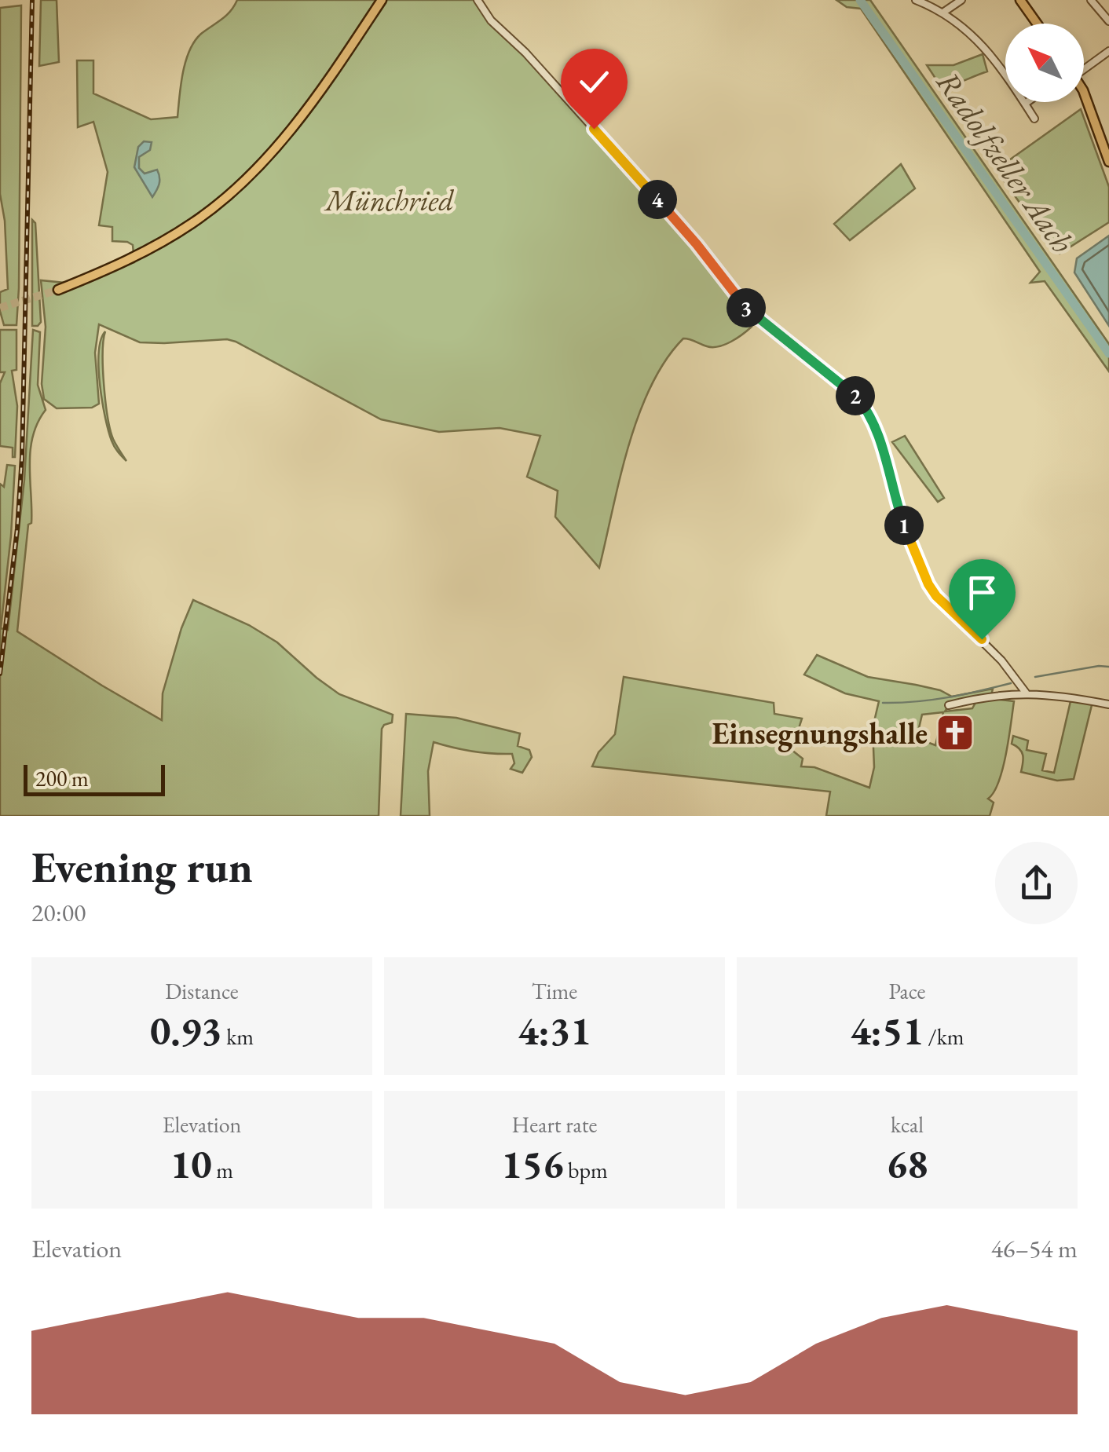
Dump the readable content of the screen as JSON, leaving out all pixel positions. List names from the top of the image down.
{
  "water": ["Radolfzeller Aach"],
  "parks": ["Münchried"],
  "places": {
    "church": ["Einsegnungshalle"]
  },
  "scale_bar": "200 m",
  "north": "top left",
  "page": {
    "pins": [
      "4",
      "3",
      "2",
      "1"
    ],
    "scale": "200 m",
    "heading": ["Evening run", "20:00"],
    "stats": [
      ["Distance", "0.93 km"],
      ["Time", "4:31"],
      ["Pace", "4:51 /km"],
      ["Elevation", "10 m"],
      ["Heart rate", "156 bpm"],
      ["kcal", "68"]
    ],
    "chart": ["Elevation", "46–54 m"]
  }
}
